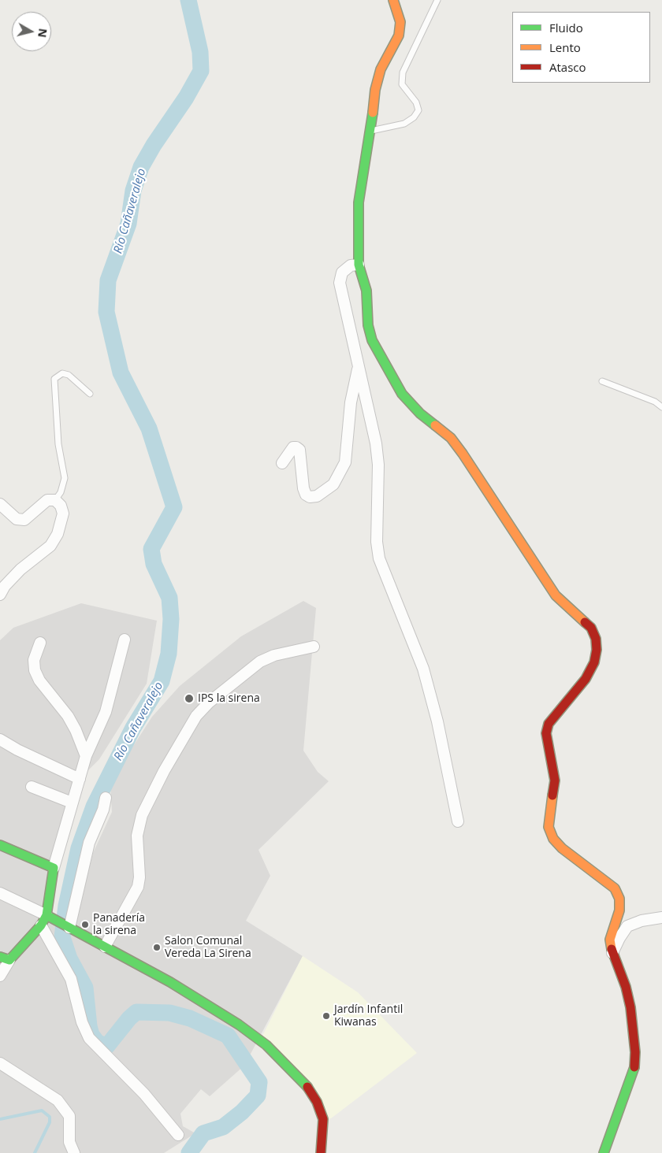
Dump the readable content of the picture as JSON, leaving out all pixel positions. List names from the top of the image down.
{
  "water": ["Río Cañaveralejo"],
  "places": [
    "IPS la sirena",
    "Panadería la sirena",
    "Salon Comunal Vereda La Sirena",
    "Jardín Infantil Kiwanas"
  ],
  "legend": ["Fluido", "Lento", "Atasco"],
  "north": "right"
}
